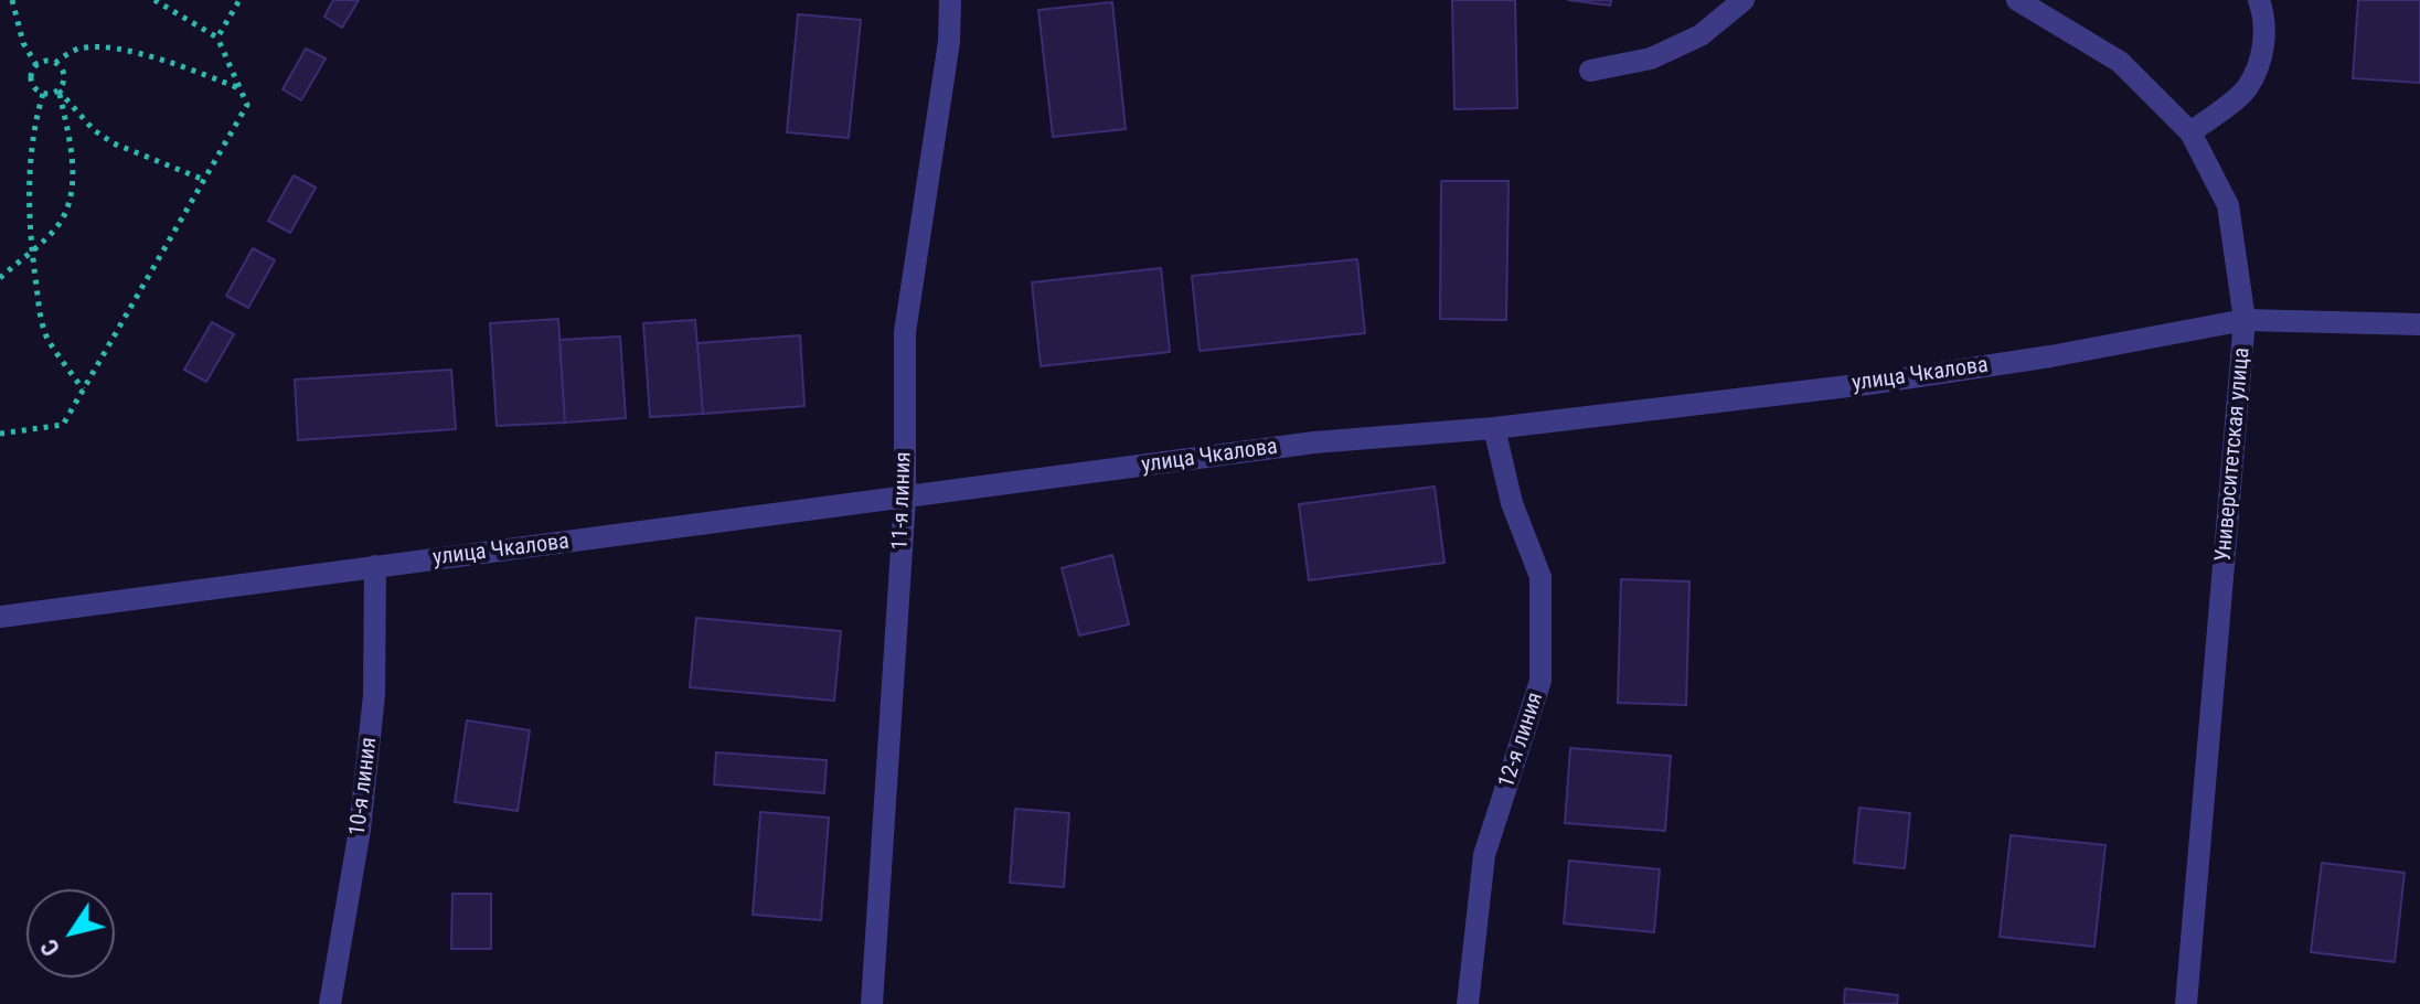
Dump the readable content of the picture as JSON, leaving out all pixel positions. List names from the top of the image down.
{
  "streets": {
    "street": [
      "улица Чкалова",
      "Университетская улица",
      "11-я линия",
      "12-я линия",
      "10-я линия"
    ]
  },
  "crossings": [
    ["улица Чкалова", "Университетская улица"],
    ["улица Чкалова", "11-я линия"],
    ["улица Чкалова", "12-я линия"],
    ["улица Чкалова", "10-я линия"]
  ],
  "north": "bottom left"
}
